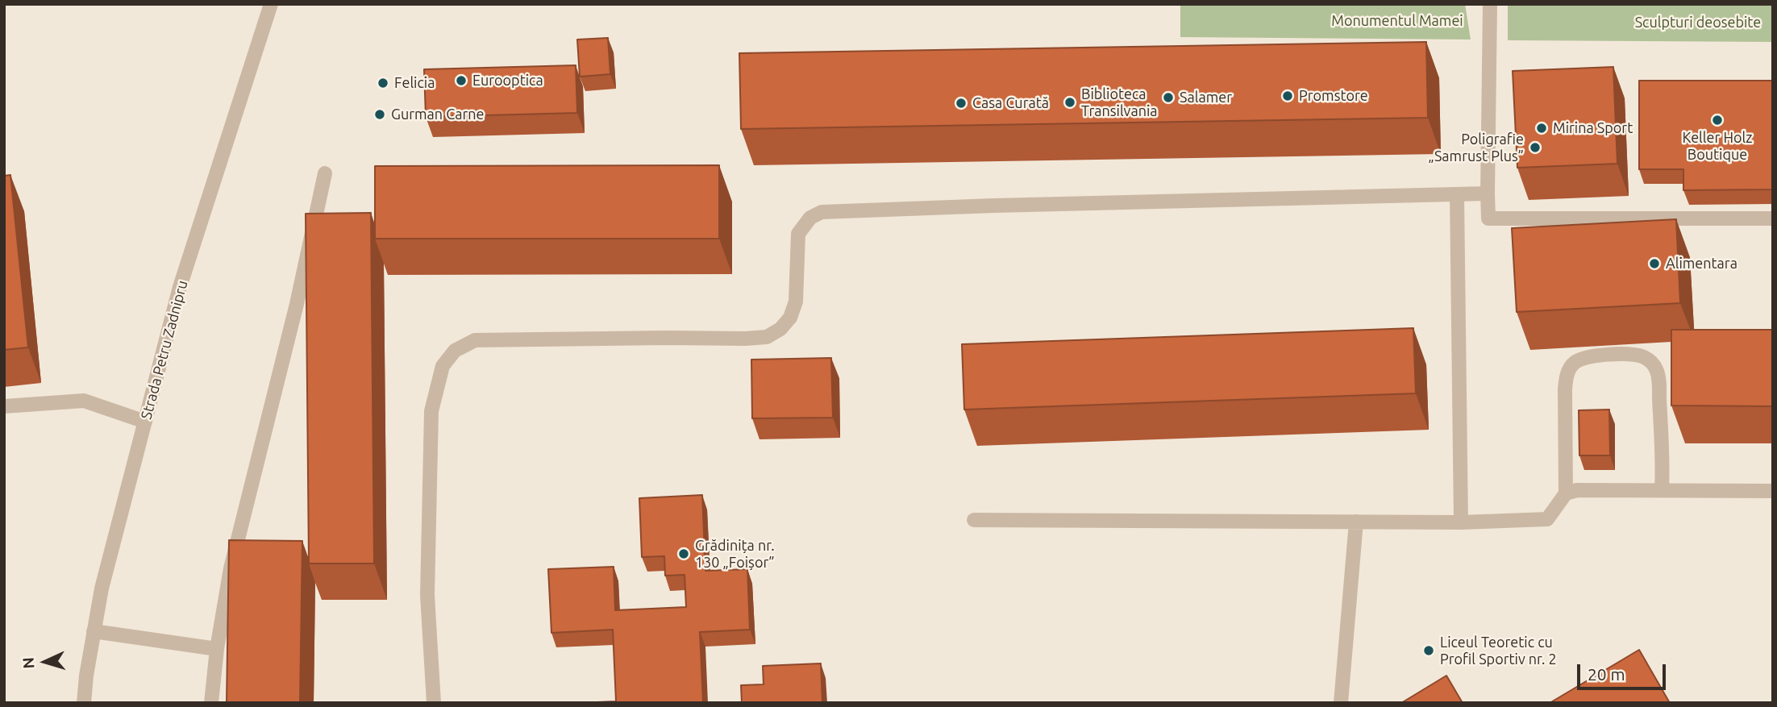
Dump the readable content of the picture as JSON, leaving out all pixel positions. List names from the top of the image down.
{
  "streets": {
    "street": ["Strada Petru Zadnipru"]
  },
  "parks": ["Monumentul Mamei", "Sculpturi deosebite"],
  "places": [
    "Eurooptica",
    "Felicia",
    "Promstore",
    "Salamer",
    "Biblioteca Transilvania",
    "Casa Curată",
    "Gurman Carne",
    "Keller Holz Boutique",
    "Mirina Sport",
    "Poligrafie „Samrust Plus”",
    "Alimentara",
    "Grădinița nr. 130 „Foișor”",
    "Liceul Teoretic cu Profil Sportiv nr. 2"
  ],
  "scale_bar": "20 m",
  "north": "left"
}
